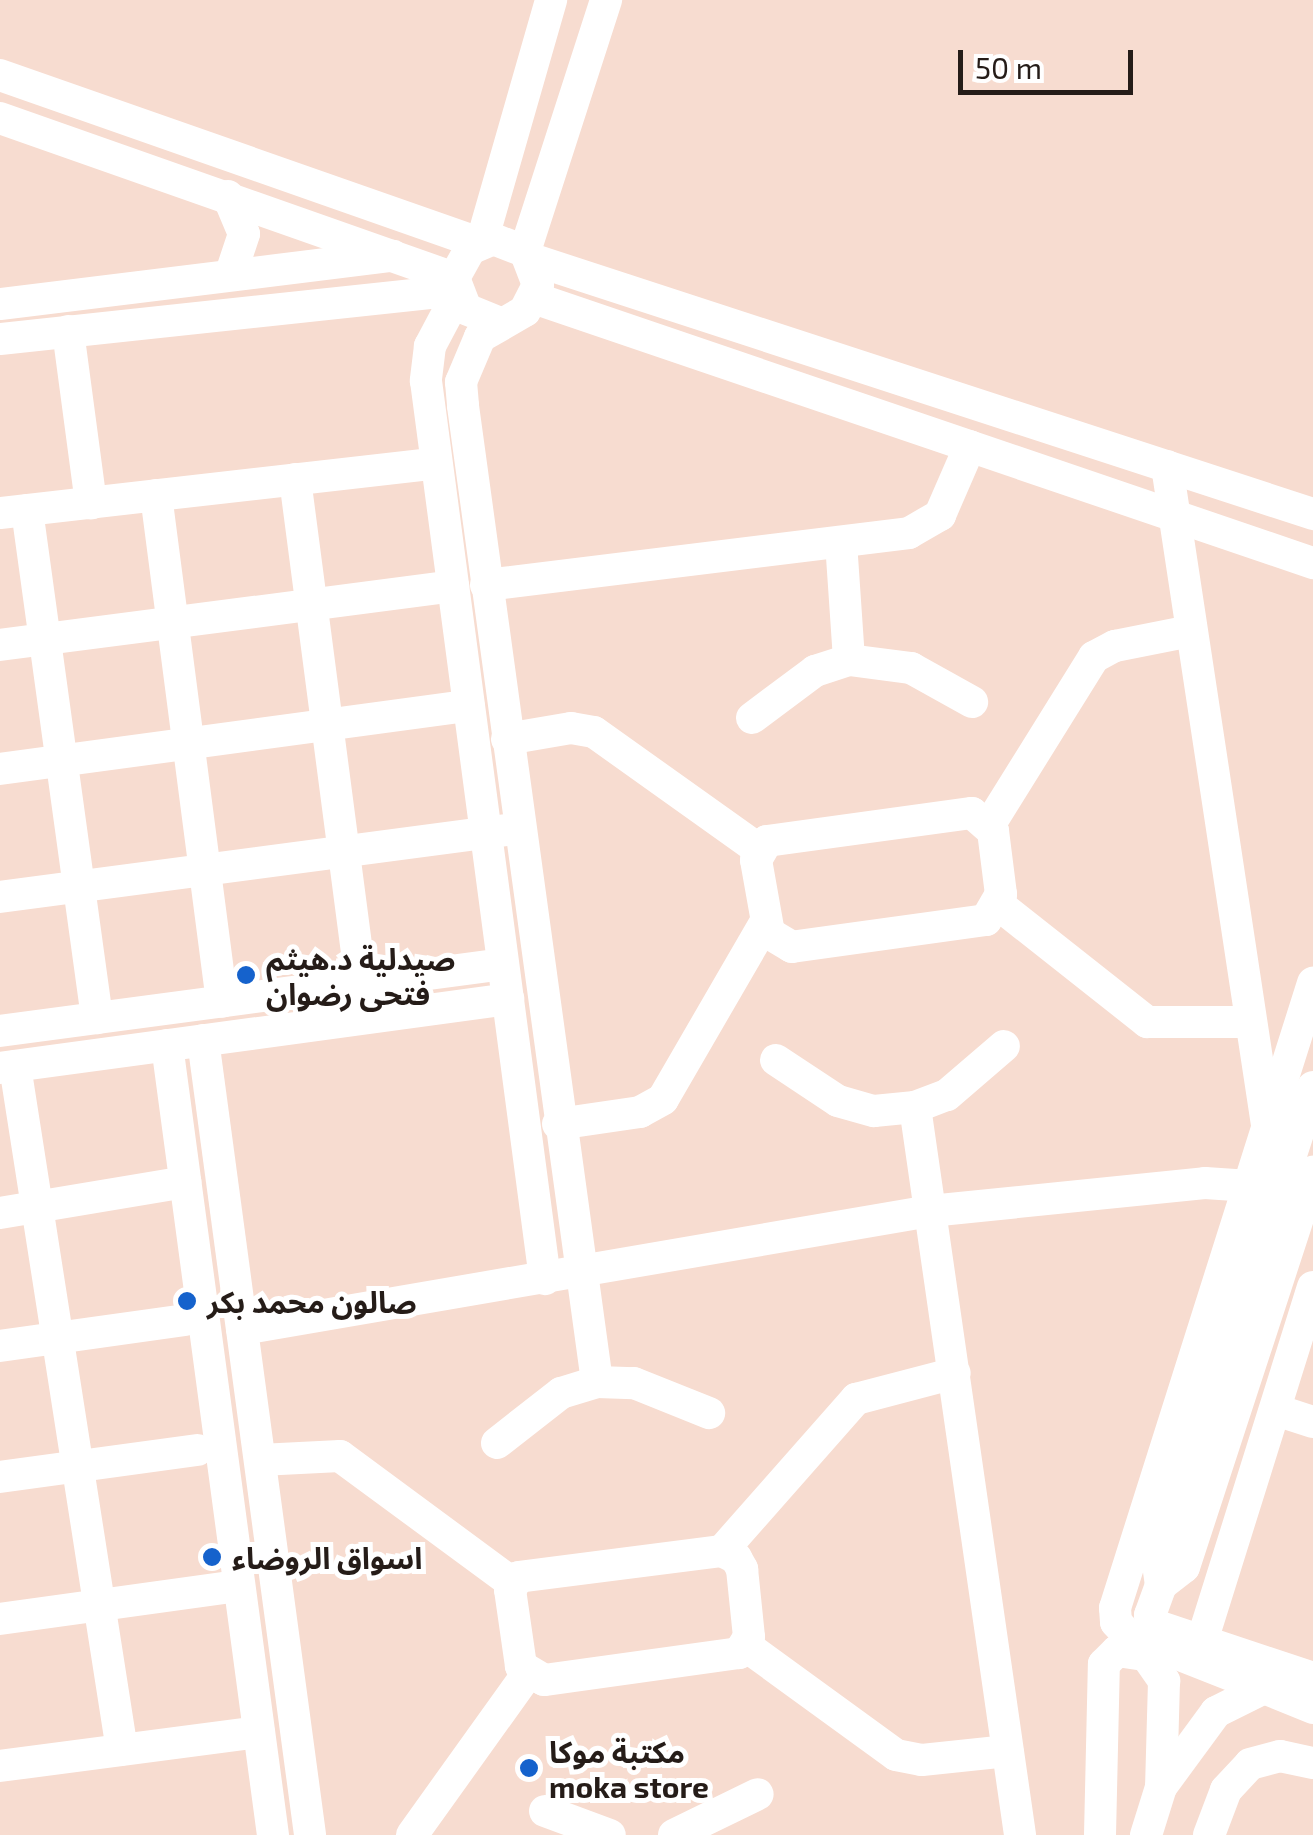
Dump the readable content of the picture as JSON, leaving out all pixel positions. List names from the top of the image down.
{
  "places": [
    "صيدلية د.هيثم فتحى رضوان",
    "صالون محمد بكر",
    "اسواق الروضاء",
    "مكتبة موكا moka store"
  ],
  "scale_bar": "50 m"
}
